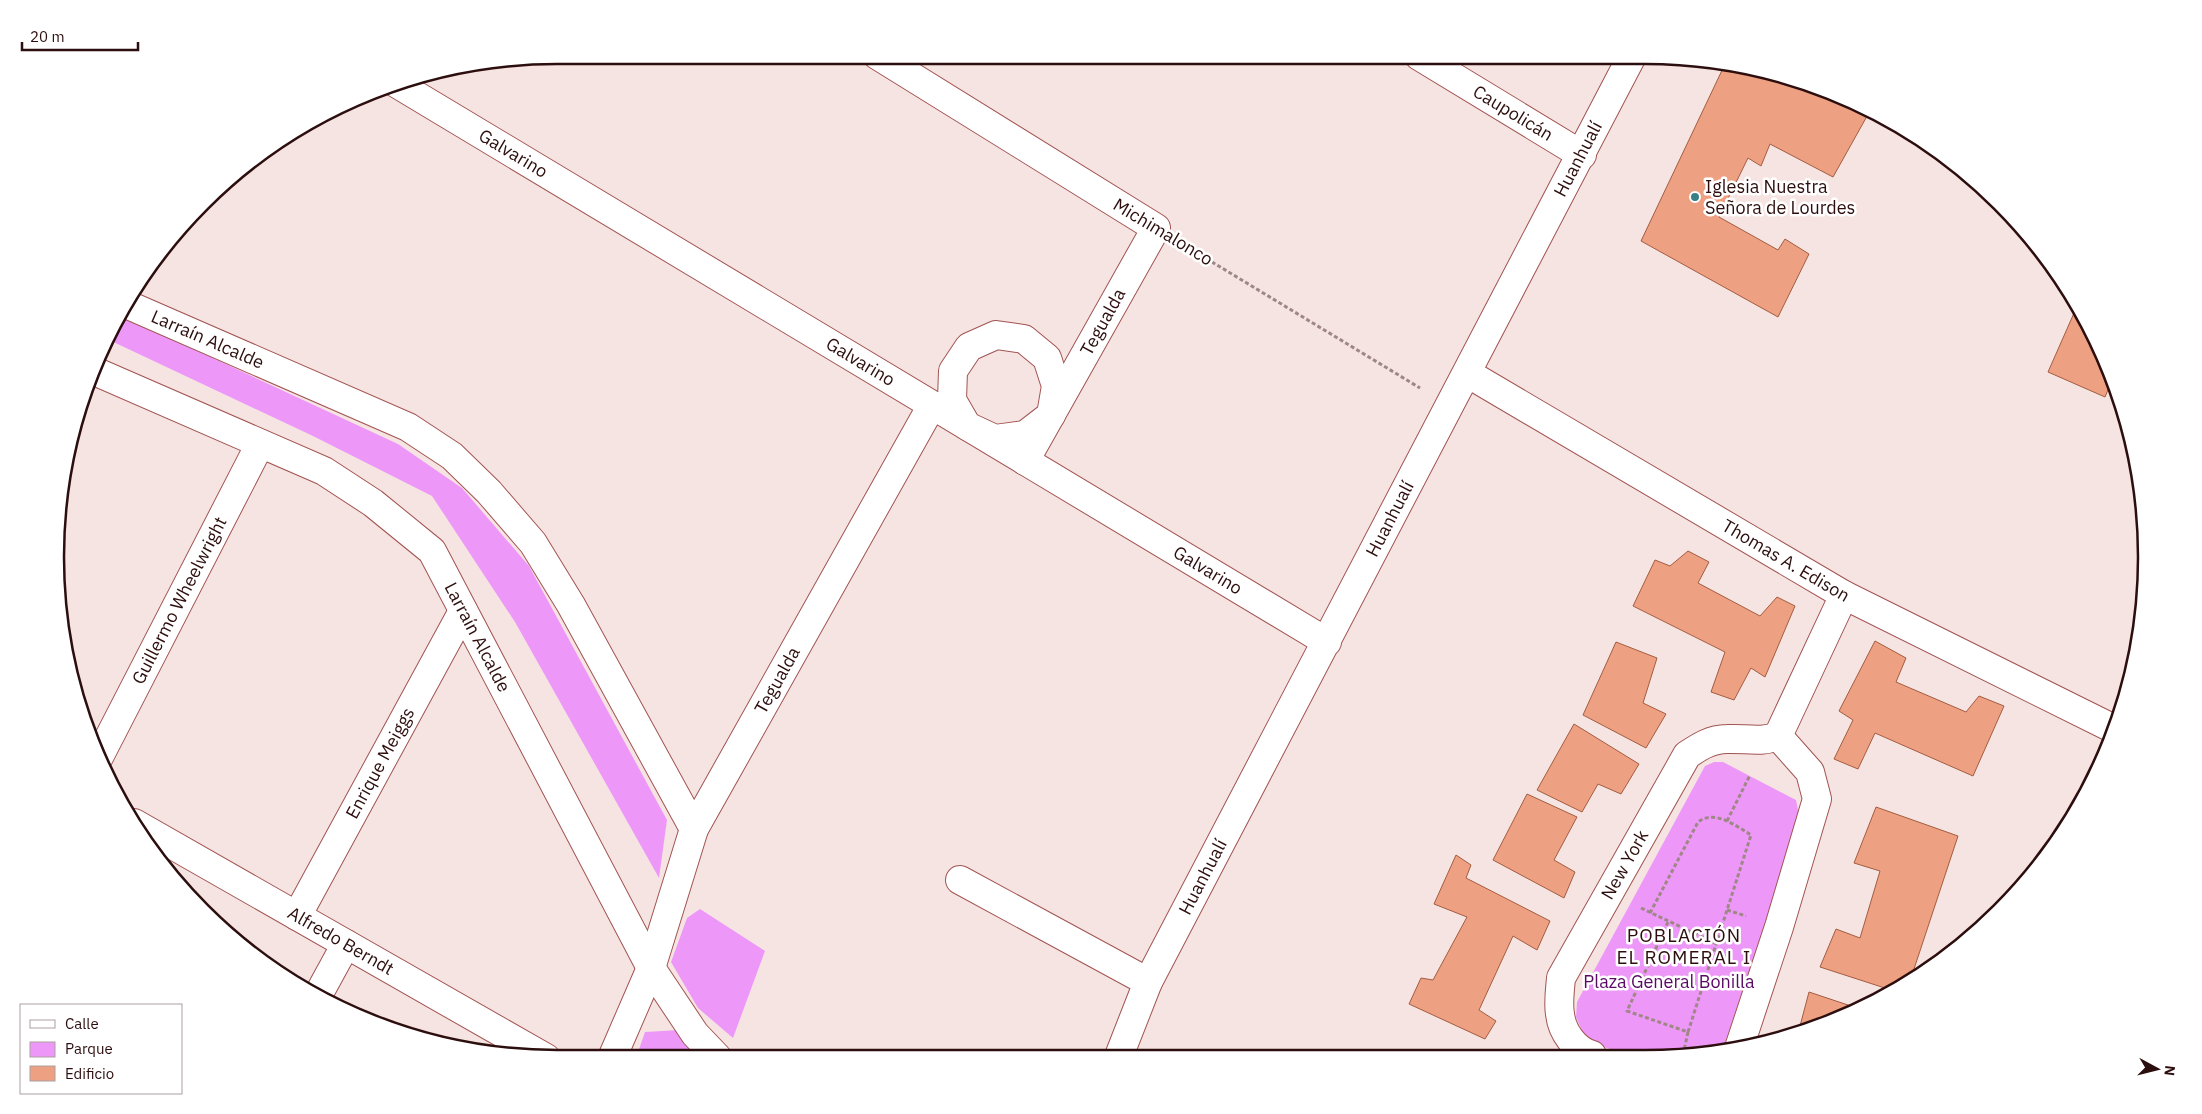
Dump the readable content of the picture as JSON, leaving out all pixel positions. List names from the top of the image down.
{
  "streets": {
    "street": [
      "Caupolicán",
      "Galvarino",
      "Huanhualí",
      "Michimalonco",
      "Tegualda",
      "Larraín Alcalde",
      "Thomas A. Edison",
      "Guillermo Wheelwright",
      "Enrique Meiggs",
      "New York",
      "Alfredo Berndt"
    ]
  },
  "crossings": [
    ["Caupolicán", "Huanhualí"],
    ["Galvarino", "Huanhualí"],
    ["Galvarino", "Tegualda"],
    ["Huanhualí", "Michimalonco"],
    ["Huanhualí", "Thomas A. Edison"],
    ["Michimalonco", "Tegualda"],
    ["Tegualda", "Larraín Alcalde"],
    ["Larraín Alcalde", "Guillermo Wheelwright"],
    ["Larraín Alcalde", "Enrique Meiggs"],
    ["Enrique Meiggs", "Alfredo Berndt"]
  ],
  "districts": ["POBLACIÓN EL ROMERAL I"],
  "parks": ["Plaza General Bonilla"],
  "places": ["Iglesia Nuestra Señora de Lourdes"],
  "legend": ["Calle", "Parque", "Edificio"],
  "scale_bar": "20 m",
  "north": "right"
}
